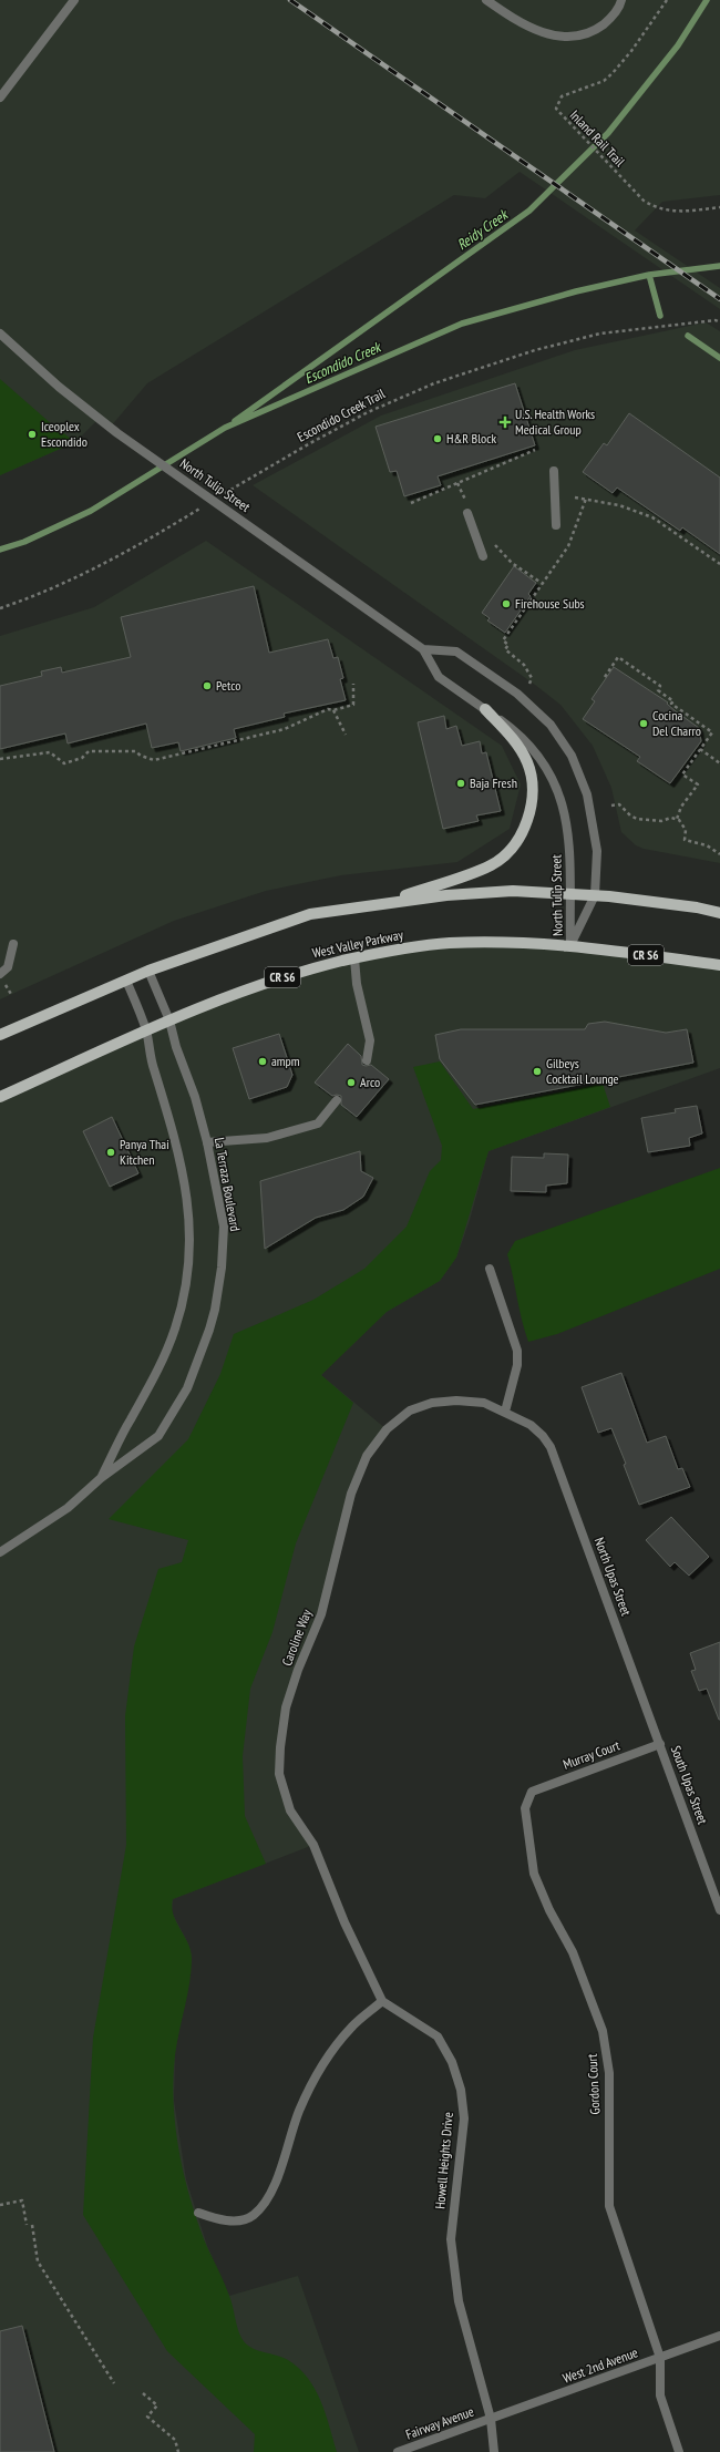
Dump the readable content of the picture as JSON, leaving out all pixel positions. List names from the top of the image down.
{
  "streets": {
    "main road": ["West Valley Parkway", "CR S6"],
    "street": [
      "North Tulip Street",
      "La Terraza Boulevard",
      "North Upas Street",
      "Caroline Way",
      "Murray Court",
      "South Upas Street",
      "Gordon Court",
      "Howell Heights Drive",
      "West 2nd Avenue",
      "Fairway Avenue"
    ],
    "path": ["Inland Rail Trail", "Escondido Creek Trail"]
  },
  "crossings": [
    ["Escondido Creek Trail", "North Tulip Street"],
    ["North Tulip Street", "West Valley Parkway"],
    ["West Valley Parkway", "La Terraza Boulevard"],
    ["North Upas Street", "Caroline Way"],
    ["North Upas Street", "Murray Court"],
    ["North Upas Street", "South Upas Street"],
    ["Caroline Way", "Howell Heights Drive"],
    ["Murray Court", "South Upas Street"],
    ["Murray Court", "Gordon Court"],
    ["Gordon Court", "West 2nd Avenue"],
    ["Howell Heights Drive", "West 2nd Avenue"],
    ["Howell Heights Drive", "Fairway Avenue"],
    ["West 2nd Avenue", "Fairway Avenue"]
  ],
  "water": ["Reidy Creek", "Escondido Creek"],
  "places": {
    "health": ["U.S. Health Works Medical Group"],
    "other": [
      "Iceoplex Escondido",
      "H&R Block",
      "Firehouse Subs",
      "Petco",
      "Cocina Del Charro",
      "Baja Fresh",
      "ampm",
      "Gilbeys Cocktail Lounge",
      "Arco",
      "Panya Thai Kitchen"
    ]
  }
}
